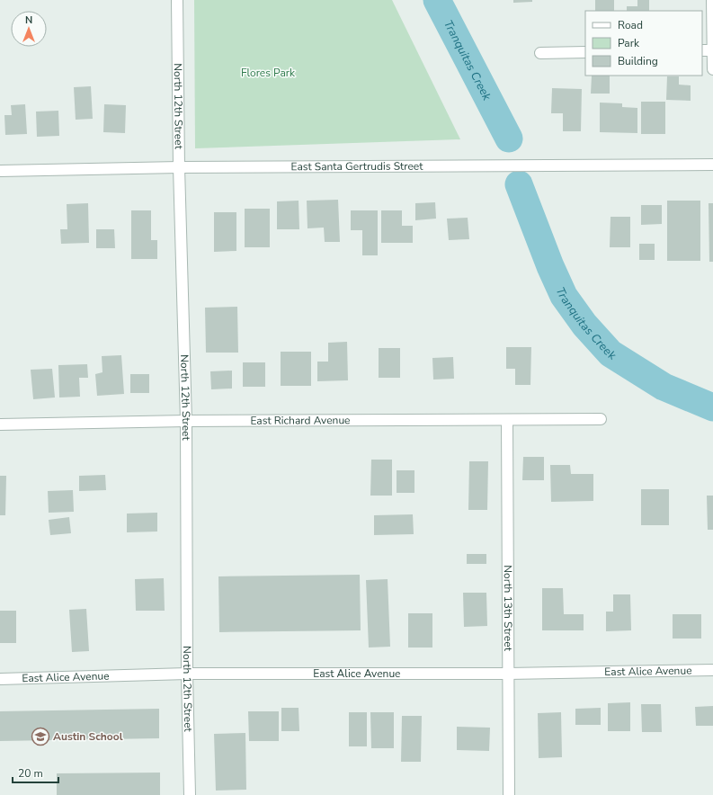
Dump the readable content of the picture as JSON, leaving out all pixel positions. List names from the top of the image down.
{
  "streets": {
    "street": [
      "North 12th Street",
      "East Santa Gertrudis Street",
      "East Richard Avenue",
      "North 13th Street",
      "East Alice Avenue"
    ]
  },
  "crossings": [
    ["North 12th Street", "East Santa Gertrudis Street"],
    ["North 12th Street", "East Richard Avenue"],
    ["North 12th Street", "East Alice Avenue"],
    ["East Richard Avenue", "North 13th Street"],
    ["North 13th Street", "East Alice Avenue"]
  ],
  "water": ["Tranquitas Creek"],
  "parks": ["Flores Park"],
  "places": {
    "school or university": ["Austin School"]
  },
  "legend": ["Road", "Park", "Building"],
  "scale_bar": "20 m",
  "north": "top"
}
